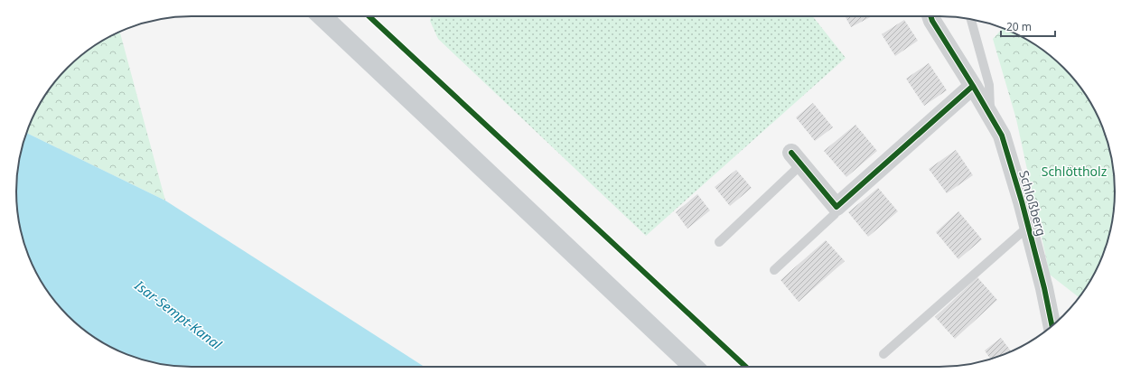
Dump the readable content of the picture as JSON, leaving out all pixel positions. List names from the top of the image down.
{
  "streets": {
    "street": ["Schloßberg"]
  },
  "water": ["Isar-Sempt-Kanal"],
  "parks": ["Schlöttholz"],
  "scale_bar": "20 m"
}
